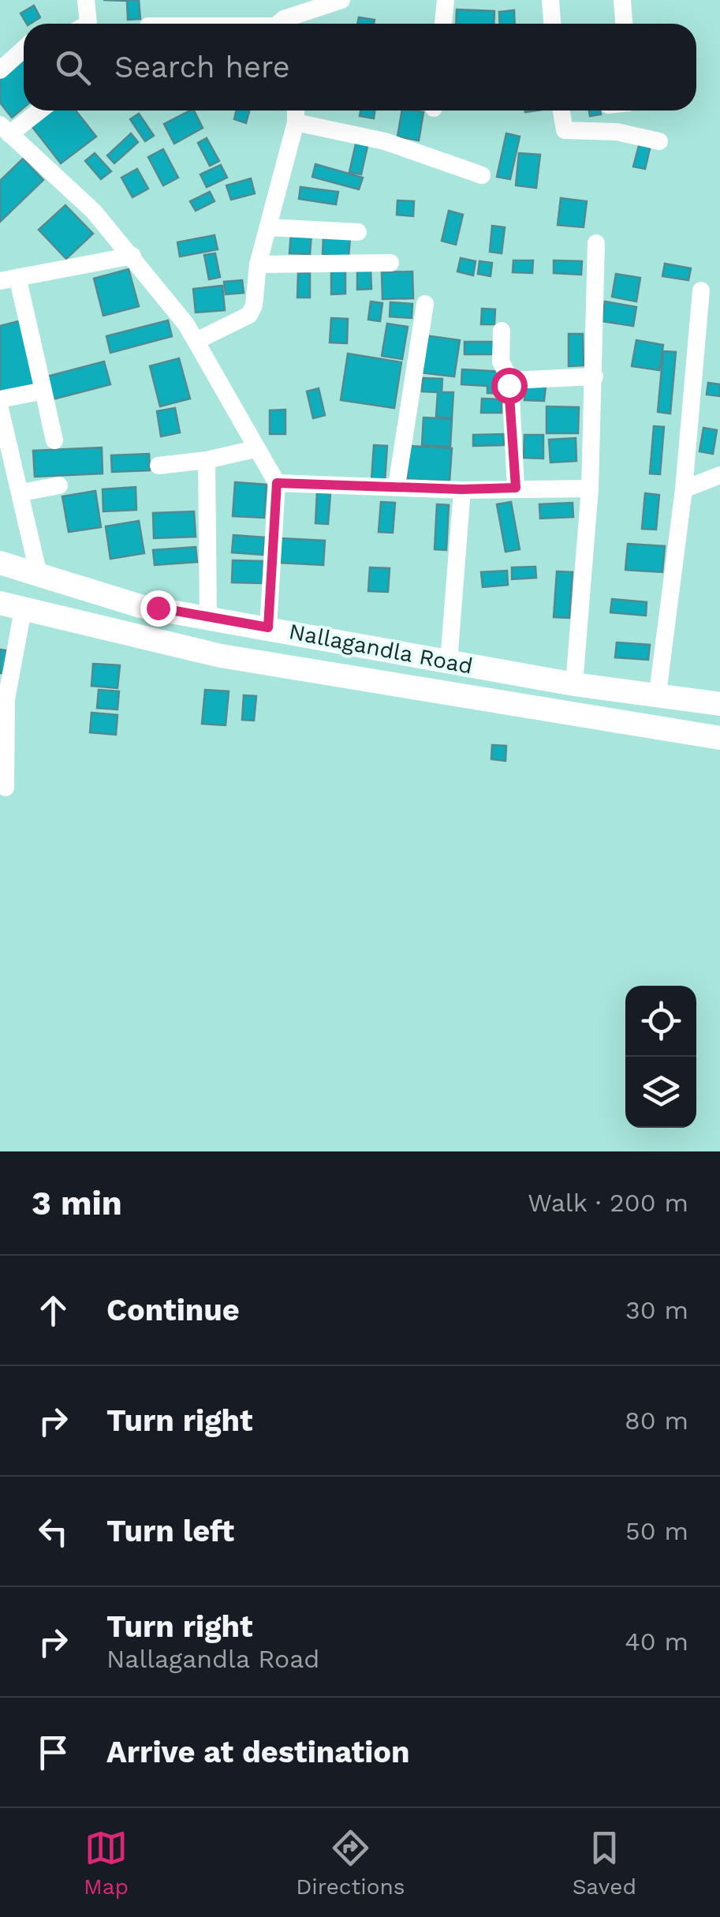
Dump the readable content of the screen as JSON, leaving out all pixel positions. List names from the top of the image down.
{
  "streets": {
    "main road": ["Nallagandla Road"]
  },
  "page": {
    "search": "Search here",
    "heading": ["3 min", "Walk · 200 m"],
    "list": [
      ["Continue", "30 m"],
      ["Turn right", "80 m"],
      ["Turn left", "50 m"],
      ["Turn right", "Nallagandla Road", "40 m"],
      "Arrive at destination"
    ],
    "nav": ["Map", "Directions", "Saved"]
  }
}
